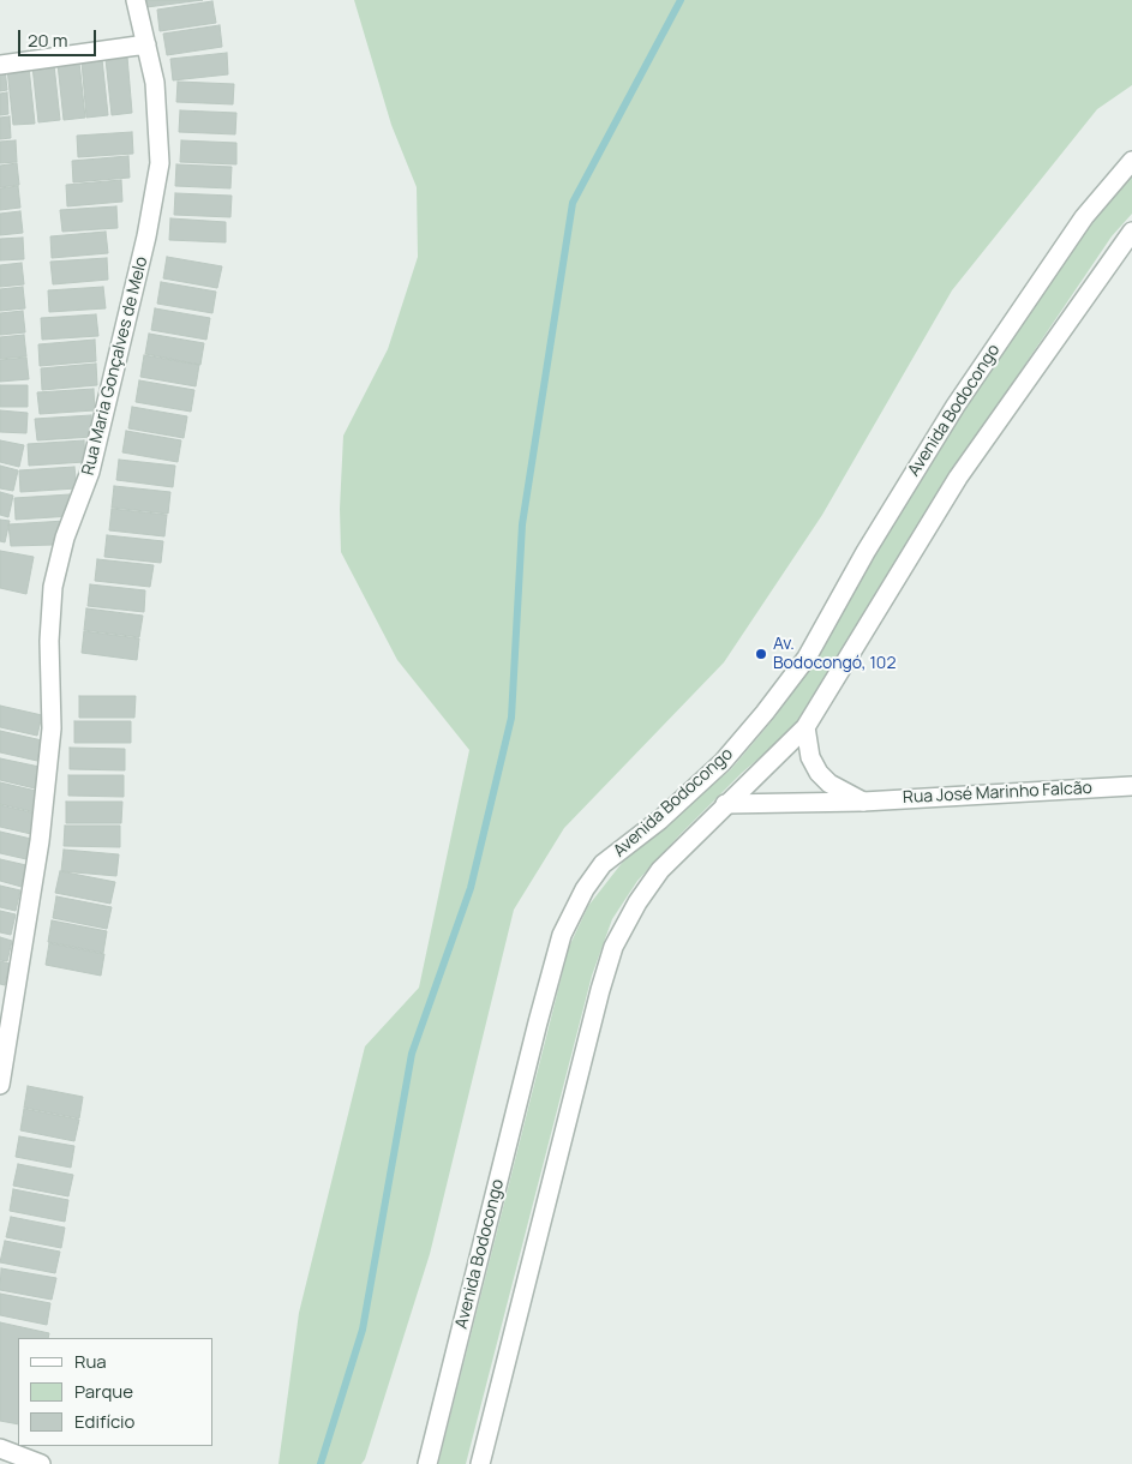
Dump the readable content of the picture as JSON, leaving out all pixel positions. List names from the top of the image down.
{
  "streets": {
    "street": ["Rua Maria Gonçalves de Melo", "Avenida Bodocongo", "Rua José Marinho Falcão"]
  },
  "places": ["Av. Bodocongó, 102"],
  "legend": ["Rua", "Parque", "Edifício"],
  "scale_bar": "20 m"
}
